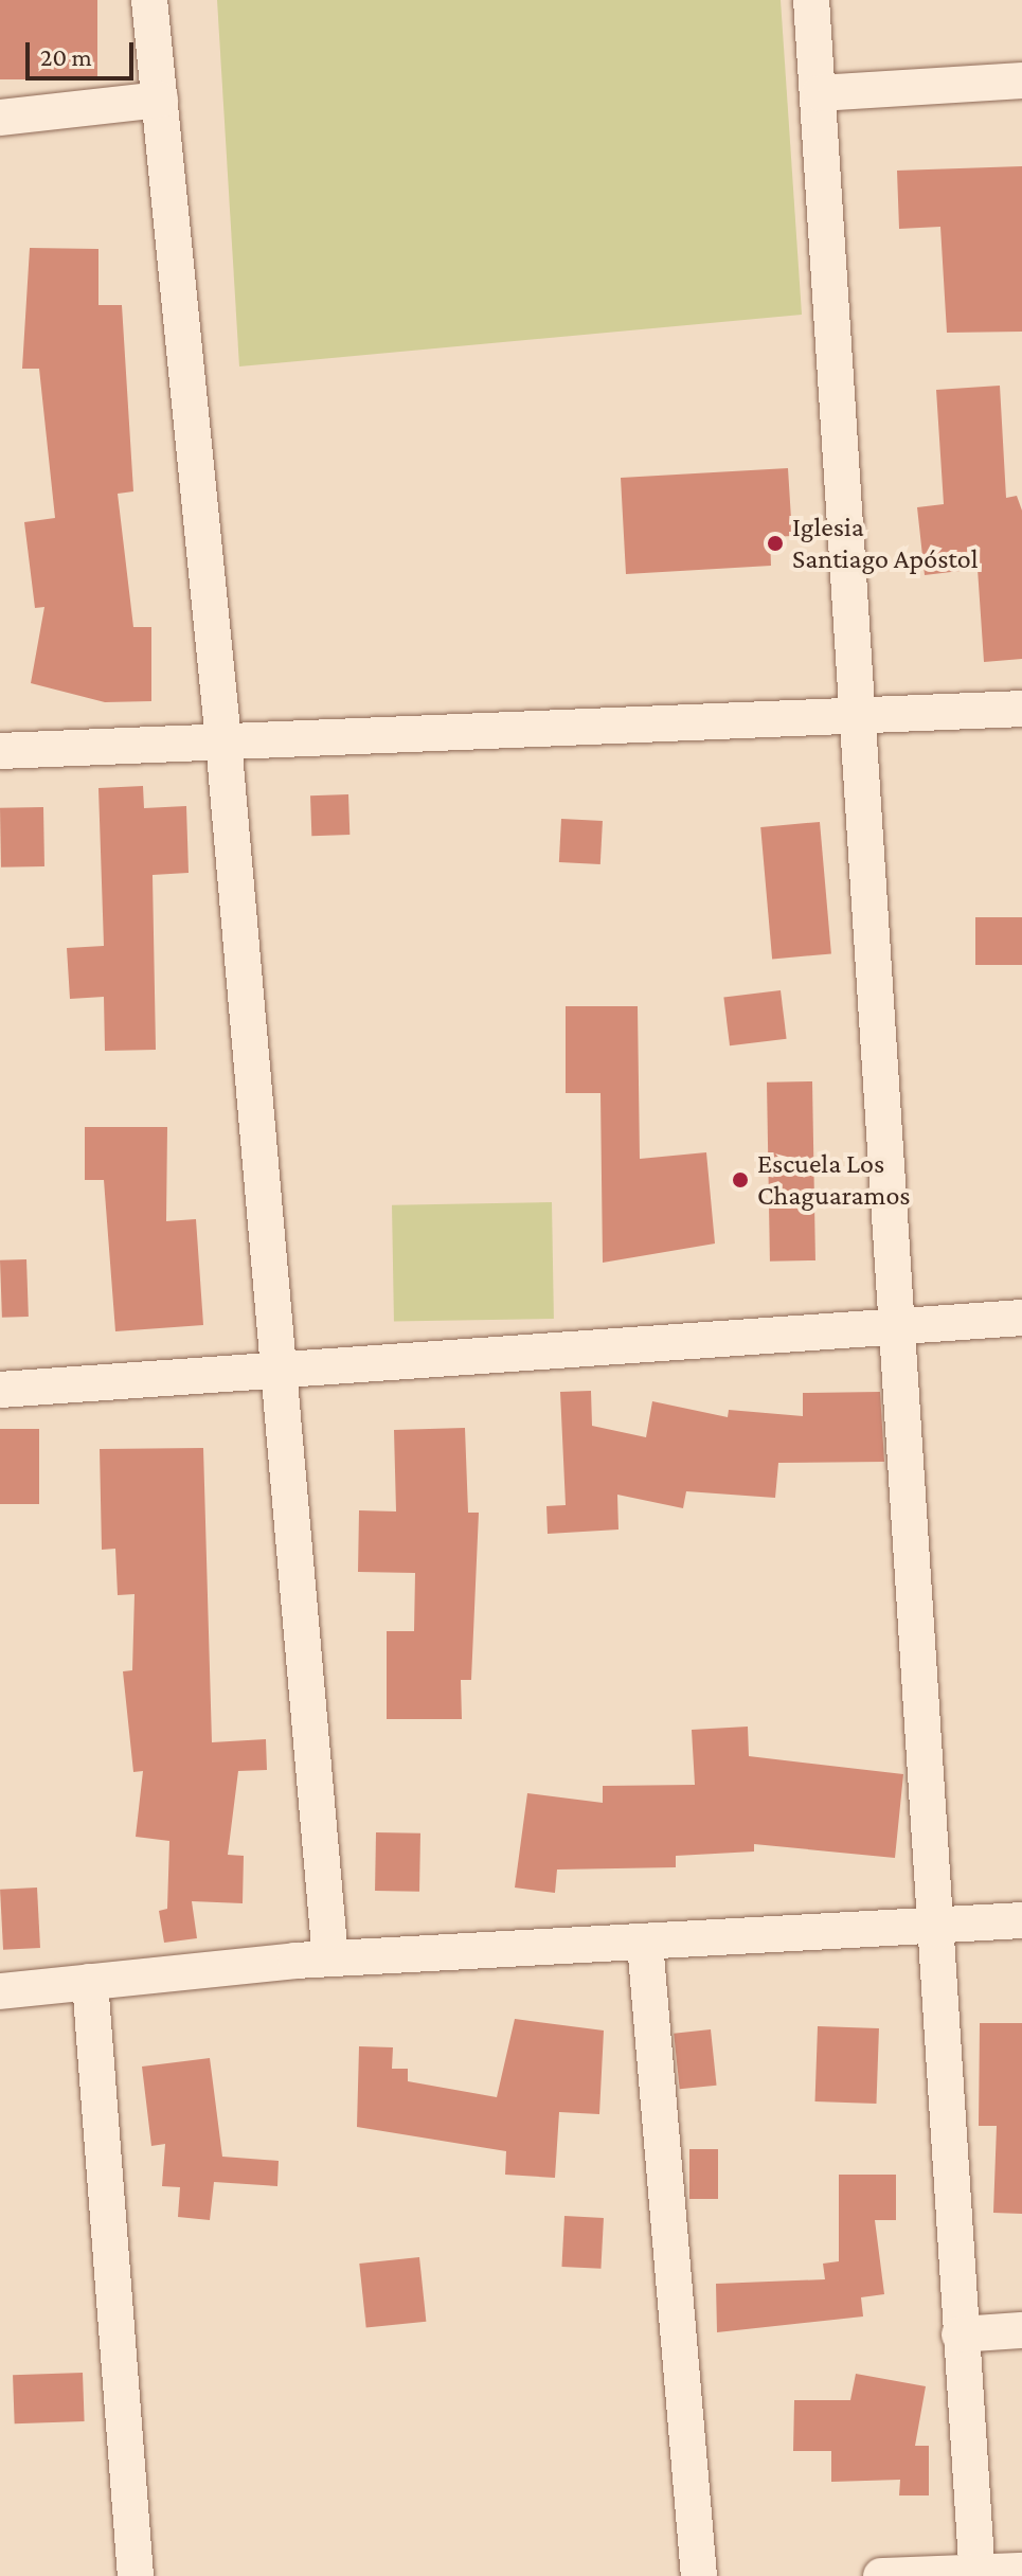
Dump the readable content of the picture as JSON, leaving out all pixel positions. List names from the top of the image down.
{
  "places": ["Iglesia Santiago Apóstol", "Escuela Los Chaguaramos"],
  "scale_bar": "20 m"
}
